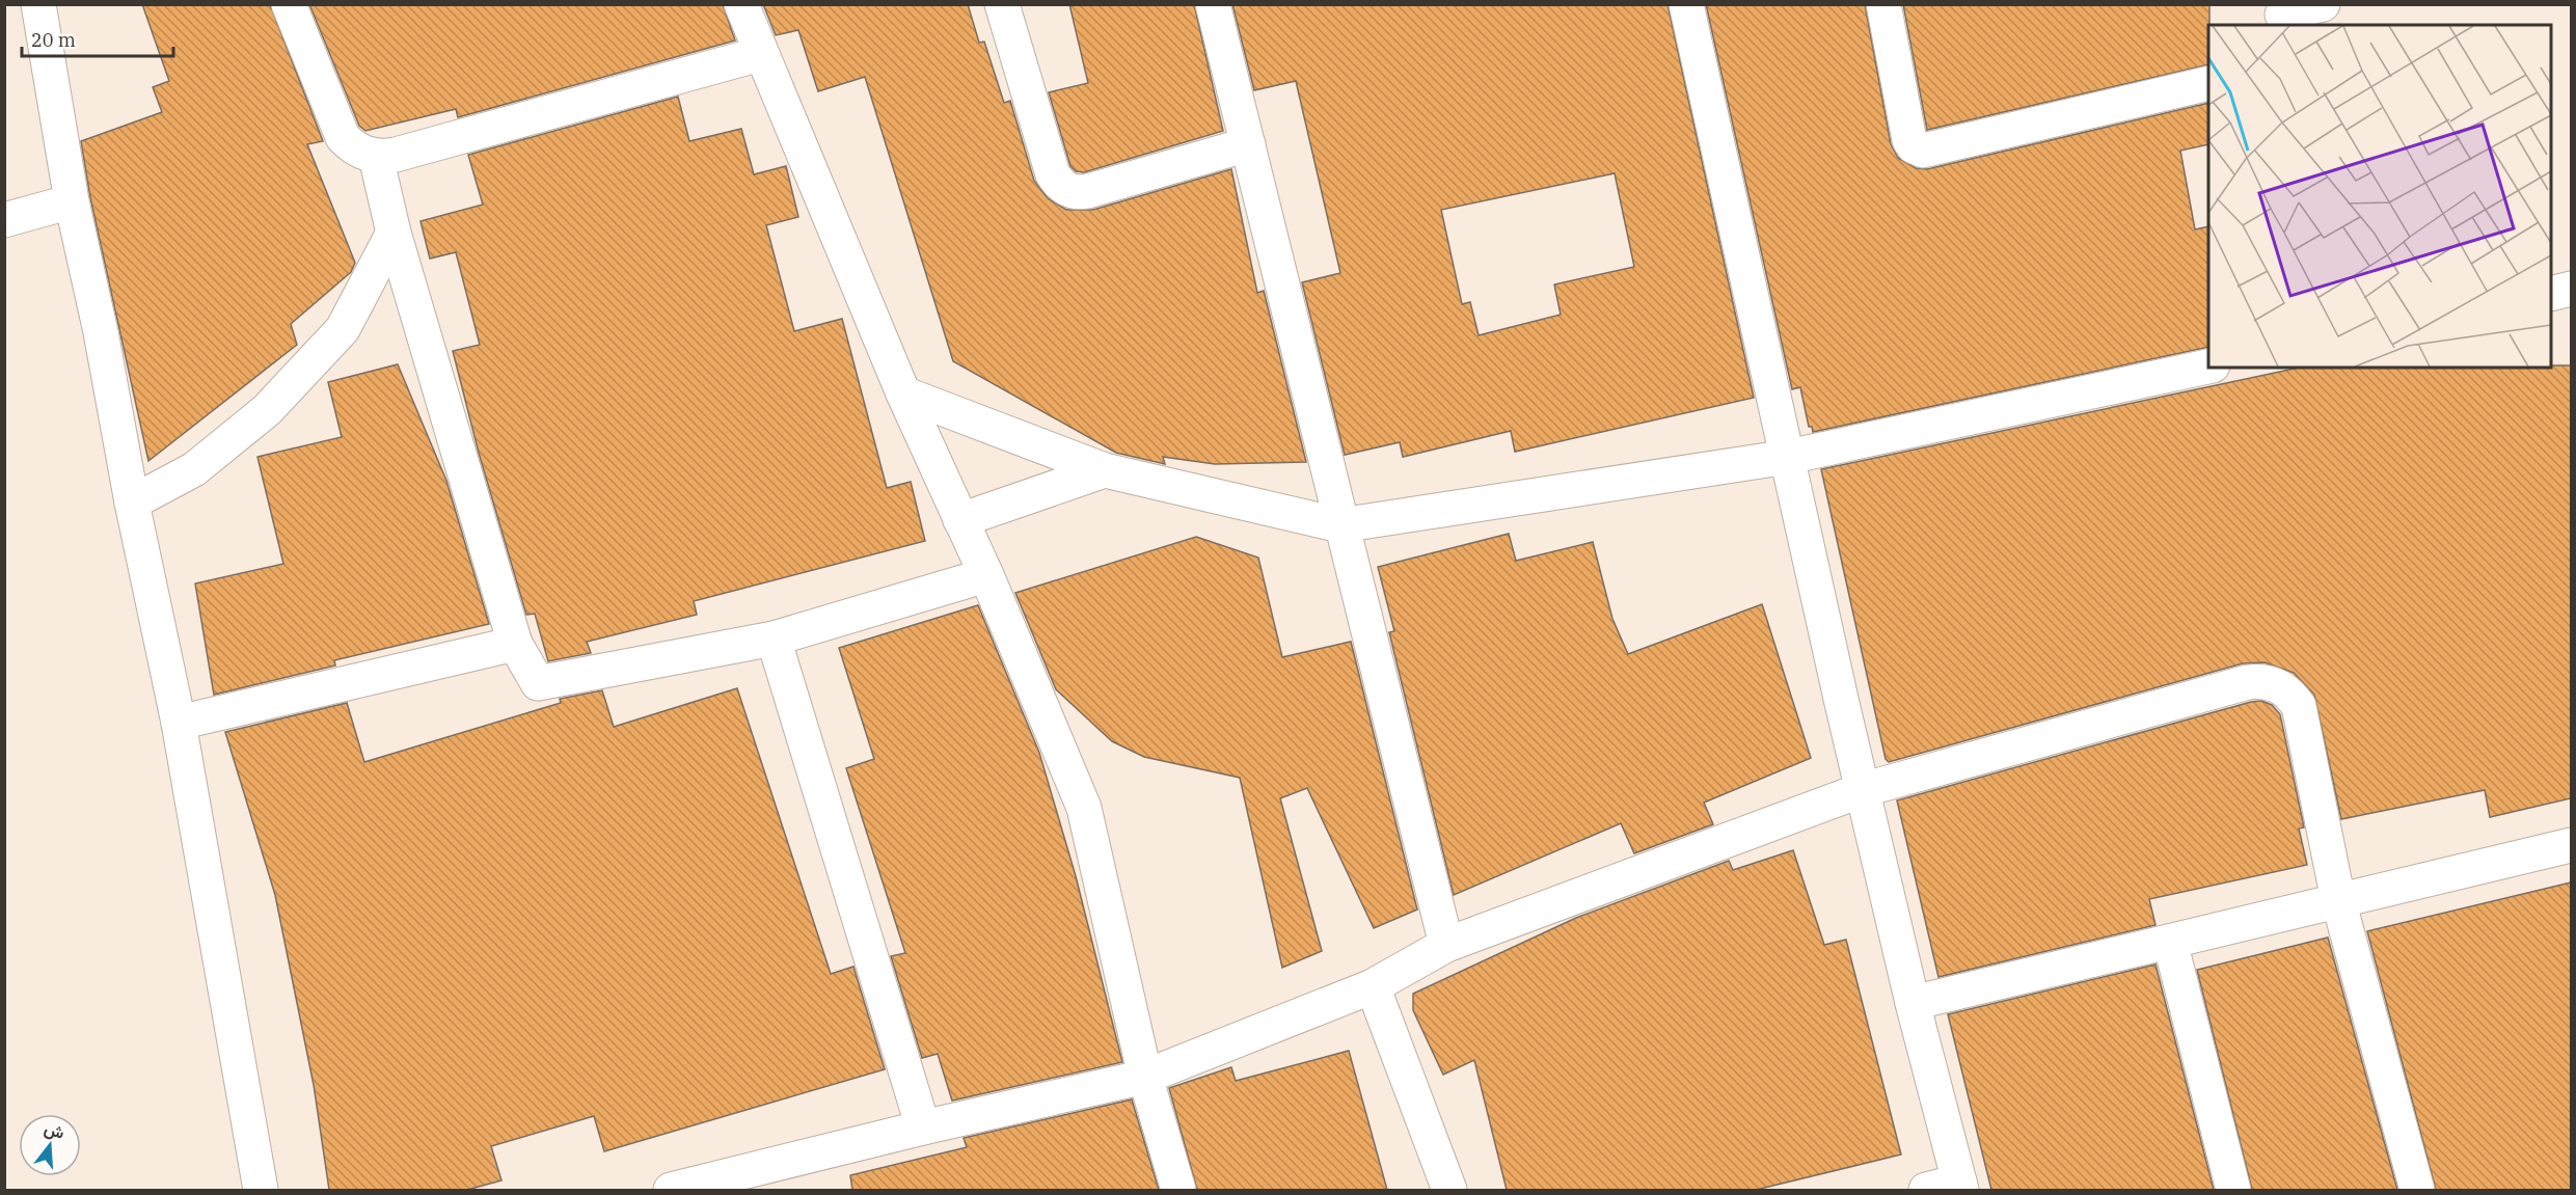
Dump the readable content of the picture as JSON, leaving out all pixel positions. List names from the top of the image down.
{
  "scale_bar": "20 m",
  "north": "top"
}
